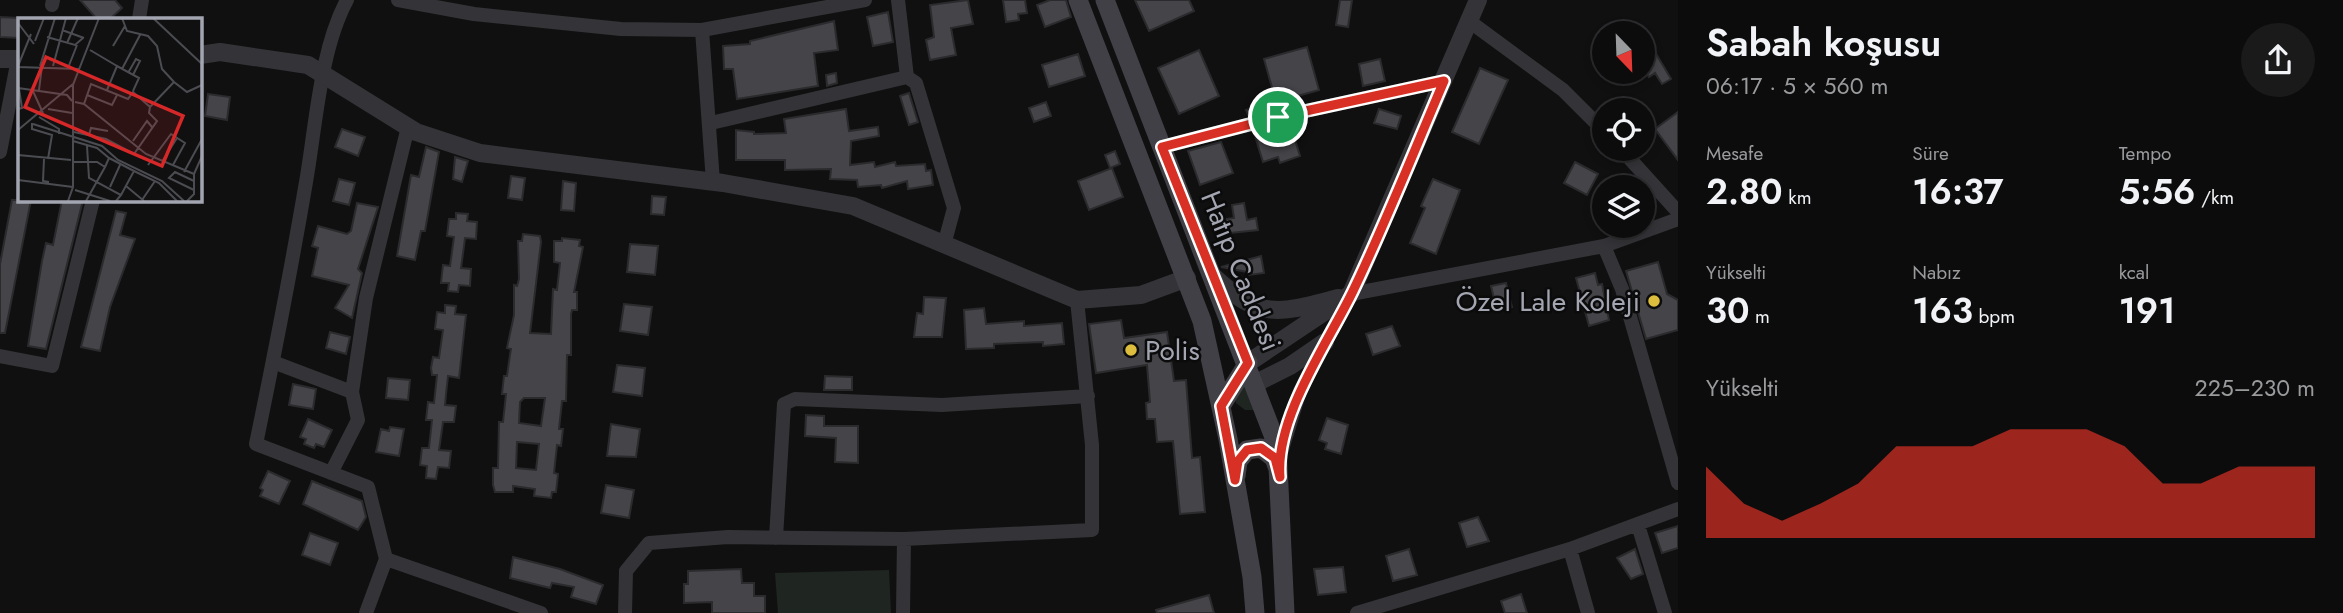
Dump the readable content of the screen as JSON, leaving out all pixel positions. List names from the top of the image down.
{
  "streets": {
    "main road": ["Hatıp Caddesi"]
  },
  "places": ["Özel Lale Koleji", "Polis"],
  "north": "bottom right",
  "page": {
    "heading": ["Sabah koşusu", "06:17 · 5 × 560 m"],
    "stats": [
      ["Mesafe", "2.80 km"],
      ["Süre", "16:37"],
      ["Tempo", "5:56 /km"],
      ["Yükselti", "30 m"],
      ["Nabız", "163 bpm"],
      ["kcal", "191"]
    ],
    "chart": ["Yükselti", "225–230 m"]
  }
}
